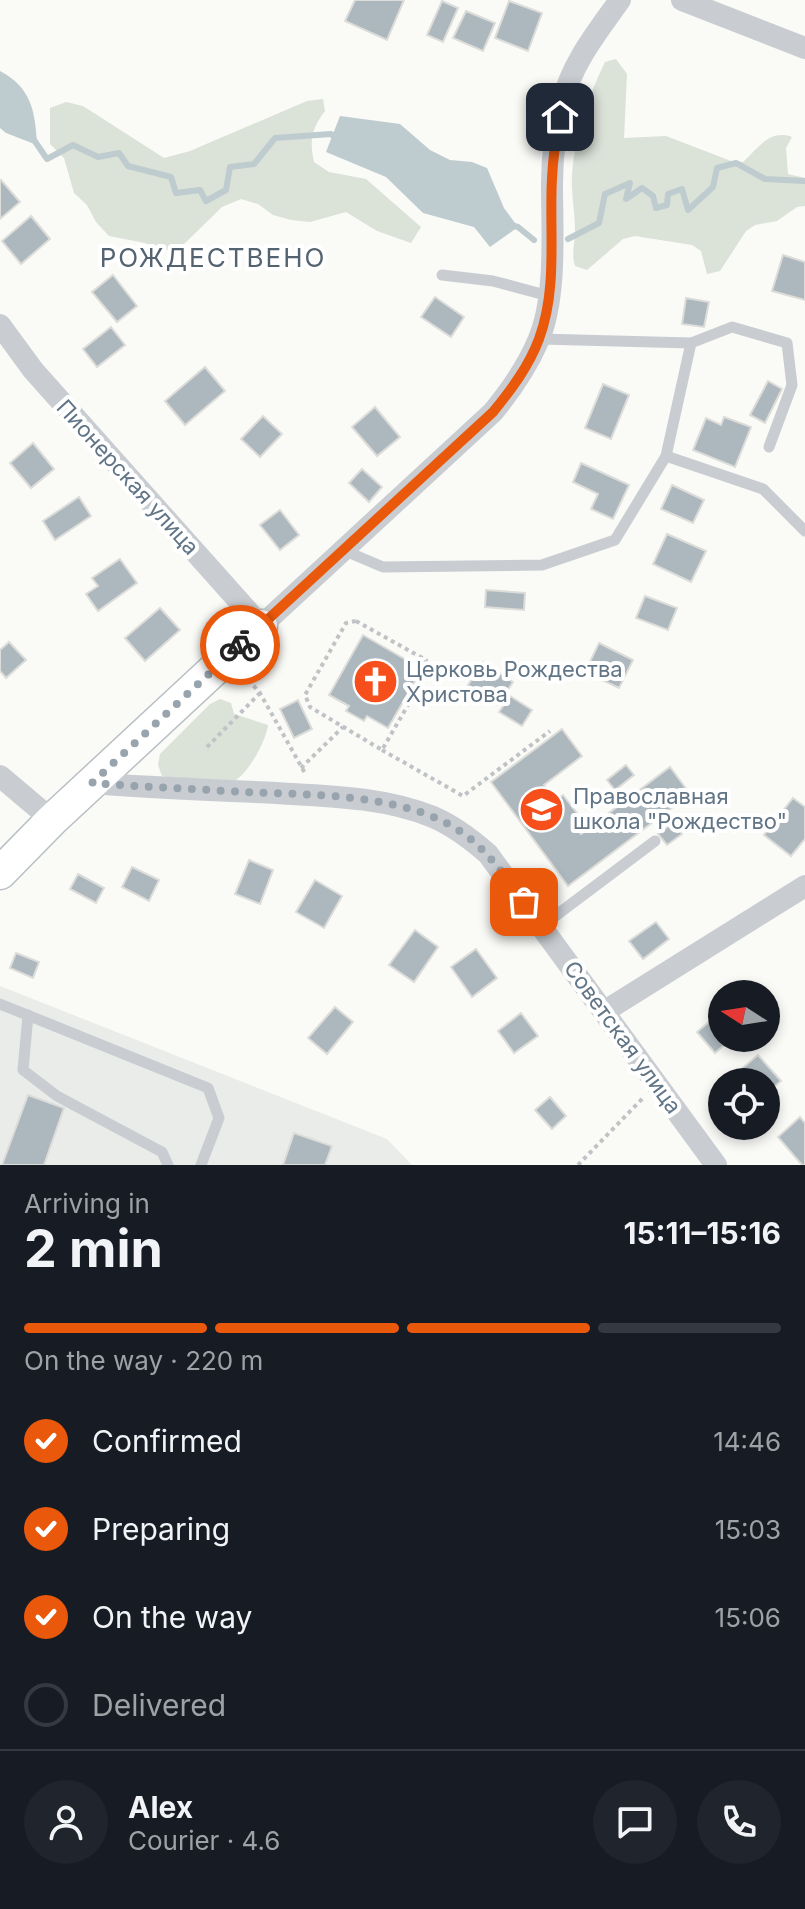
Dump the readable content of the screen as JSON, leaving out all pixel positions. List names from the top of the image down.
{
  "streets": {
    "street": ["Пионерская улица", "Советская улица"]
  },
  "districts": ["РОЖДЕСТВЕНО"],
  "places": {
    "church": ["Церковь Рождества Христова"],
    "school or university": ["Православная школа \"Рождество\""]
  },
  "north": "left",
  "page": {
    "heading": ["2 min", "Arriving in", "15:11–15:16"],
    "panel": ["Alex", "Courier · 4.6"],
    "bar": "On the way · 220 m",
    "list": [
      ["Confirmed", "14:46"],
      ["Preparing", "15:03"],
      ["On the way", "15:06"],
      "Delivered"
    ]
  }
}
